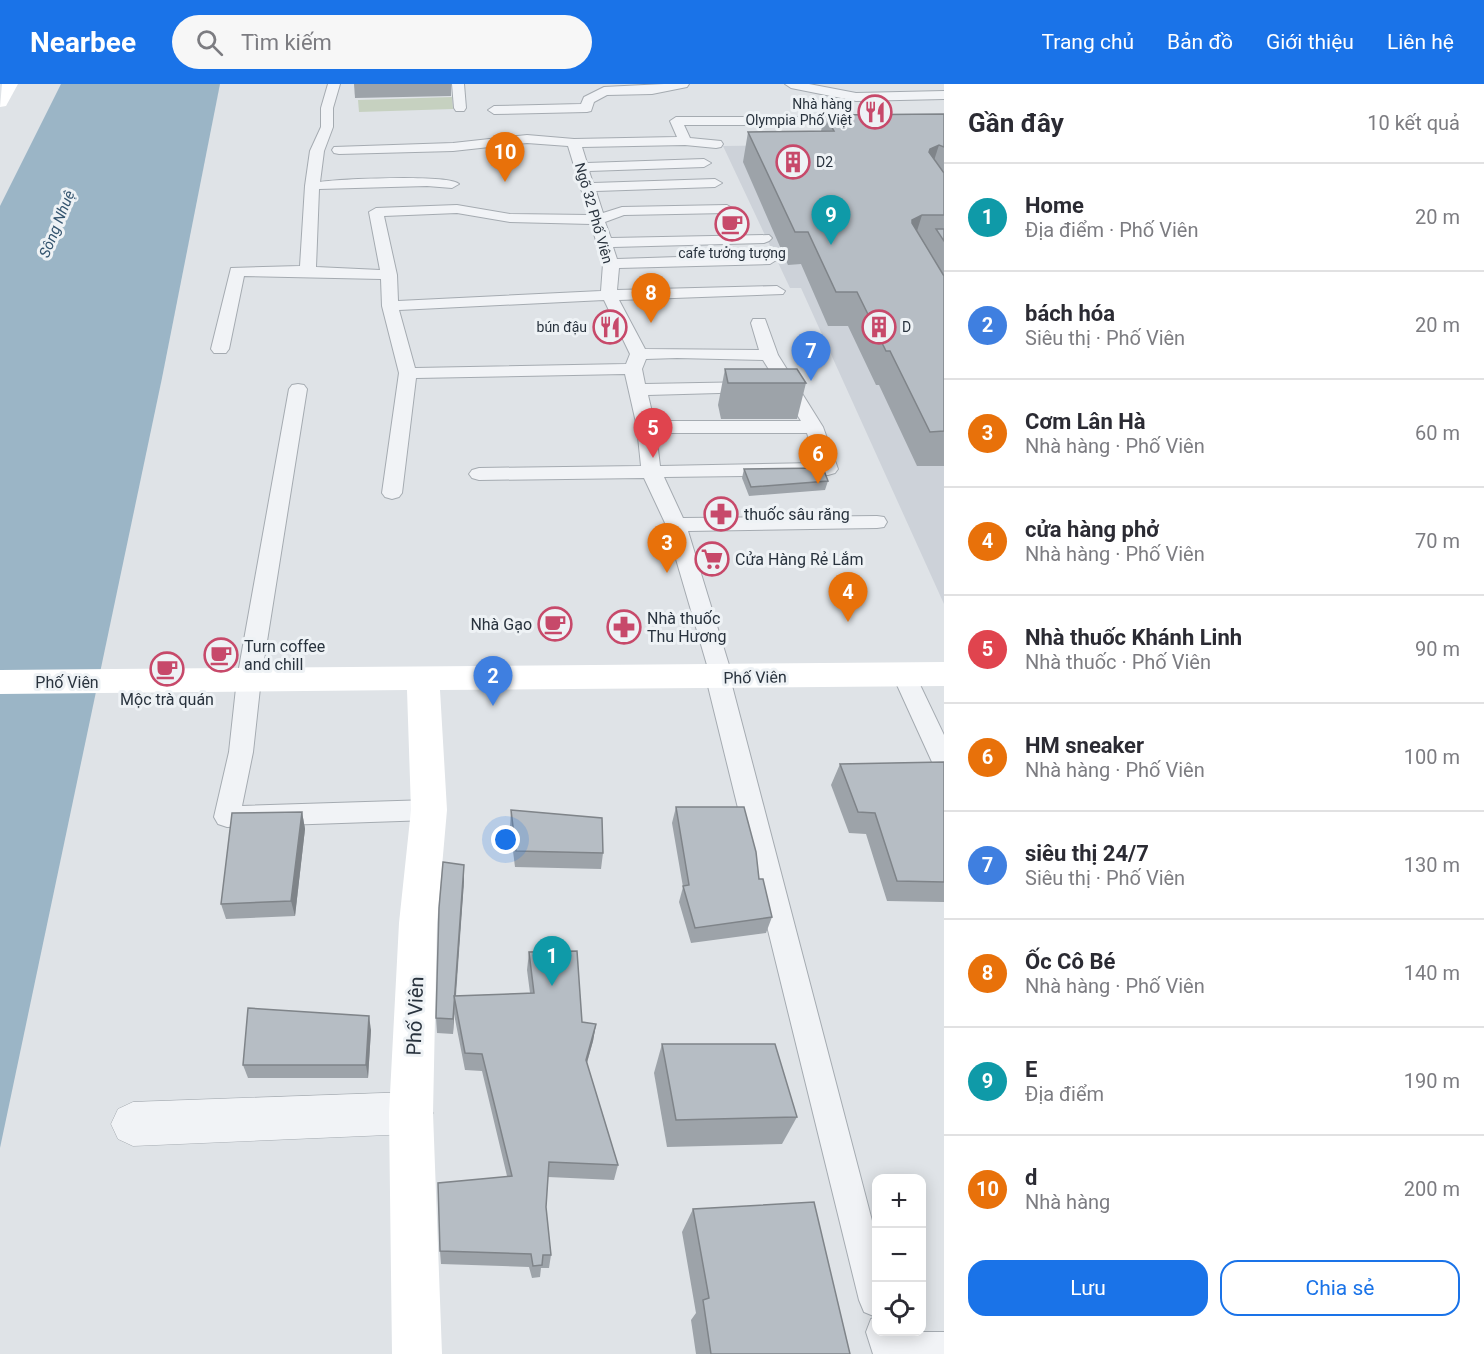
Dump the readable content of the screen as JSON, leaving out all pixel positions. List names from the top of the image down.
{
  "streets": {
    "street": ["Phố Viên"],
    "lane": ["Ngõ 32 Phố Viên"]
  },
  "water": ["Sông Nhuệ"],
  "places": {
    "restaurant": ["Nhà hàng Olympia Phố Việt", "bún đậu"],
    "building": ["D2", "D"],
    "cafe": [
      "cafe tưởng tượng",
      "Nhà Gạo",
      "Turn coffee and chill",
      "Mộc trà quán"
    ],
    "pharmacy": ["thuốc sâu răng", "Nhà thuốc Thu Hương"],
    "supermarket": ["Cửa Hàng Rẻ Lắm"]
  },
  "page": {
    "header": "Nearbee",
    "search": "Tìm kiếm",
    "nav": [
      "Trang chủ",
      "Bản đồ",
      "Giới thiệu",
      "Liên hệ"
    ],
    "heading": ["Gần đây", "10 kết quả"],
    "pins": [
      "10",
      "9",
      "8",
      "7",
      "5",
      "6",
      "3",
      "4",
      "2",
      "1"
    ],
    "list": [
      {
        "mark": "1",
        "name": "Home",
        "note": "Địa điểm · Phố Viên",
        "value": "20 m"
      },
      {
        "mark": "2",
        "name": "bách hóa",
        "note": "Siêu thị · Phố Viên",
        "value": "20 m"
      },
      {
        "mark": "3",
        "name": "Cơm Lân Hà",
        "note": "Nhà hàng · Phố Viên",
        "value": "60 m"
      },
      {
        "mark": "4",
        "name": "cửa hàng phở",
        "note": "Nhà hàng · Phố Viên",
        "value": "70 m"
      },
      {
        "mark": "5",
        "name": "Nhà thuốc Khánh Linh",
        "note": "Nhà thuốc · Phố Viên",
        "value": "90 m"
      },
      {
        "mark": "6",
        "name": "HM sneaker",
        "note": "Nhà hàng · Phố Viên",
        "value": "100 m"
      },
      {
        "mark": "7",
        "name": "siêu thị 24/7",
        "note": "Siêu thị · Phố Viên",
        "value": "130 m"
      },
      {
        "mark": "8",
        "name": "Ốc Cô Bé",
        "note": "Nhà hàng · Phố Viên",
        "value": "140 m"
      },
      {
        "mark": "9",
        "name": "E",
        "note": "Địa điểm",
        "value": "190 m"
      },
      {
        "mark": "10",
        "name": "d",
        "note": "Nhà hàng",
        "value": "200 m"
      }
    ],
    "map_buttons": ["+", "−"],
    "buttons": ["Lưu", "Chia sẻ"]
  }
}
